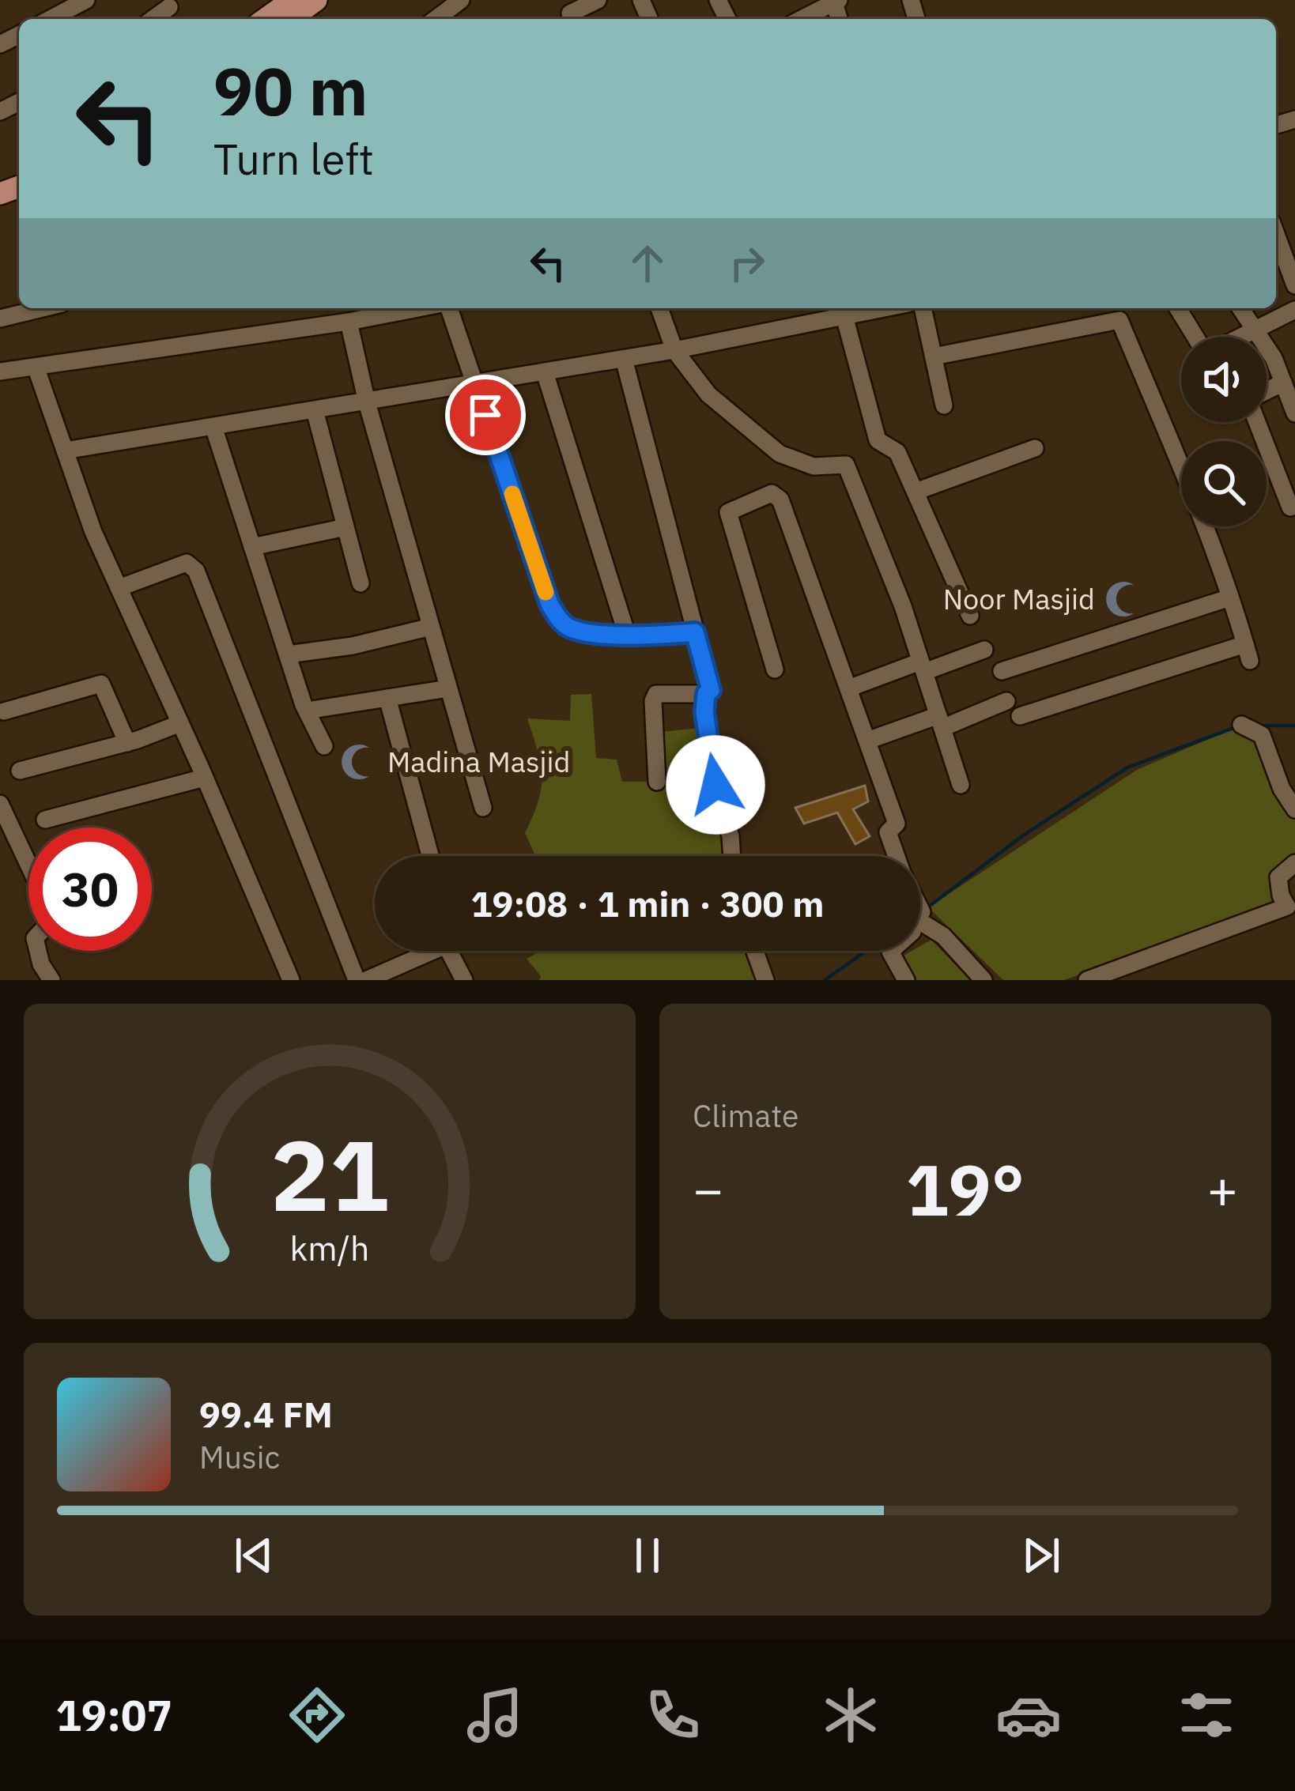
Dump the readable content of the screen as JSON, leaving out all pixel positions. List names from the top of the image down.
{
  "places": {
    "mosque": ["Noor Masjid", "Madina Masjid"]
  },
  "page": {
    "turn": ["90 m", "Turn left"],
    "limit": "30",
    "trip": "19:08 · 1 min · 300 m",
    "tile": "Climate",
    "heat": ["−", "19°", "+"],
    "song": ["99.4 FM", "Music"],
    "tabs": "19:07",
    "gauge": ["21", "km/h"]
  }
}
